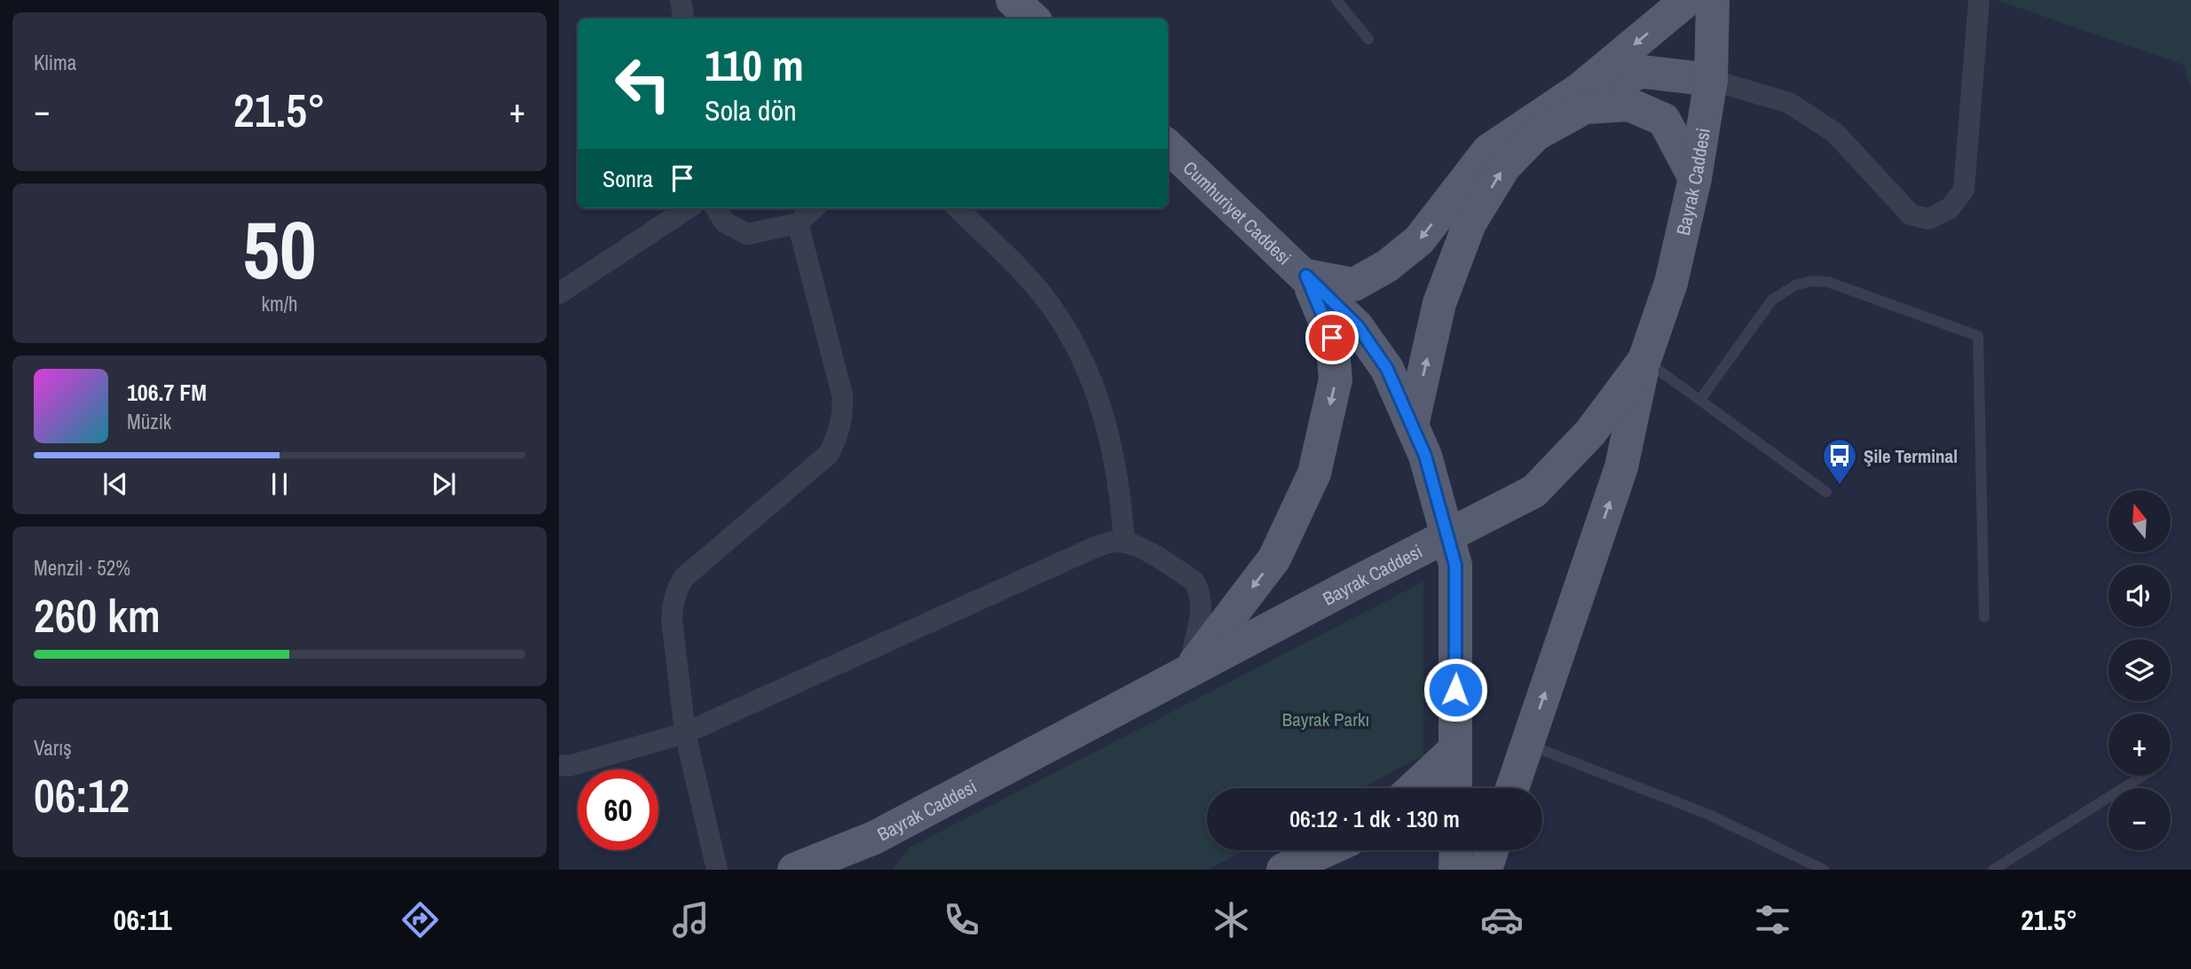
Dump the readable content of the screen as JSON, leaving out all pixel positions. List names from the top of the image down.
{
  "streets": {
    "main road": ["Bayrak Caddesi", "Cumhuriyet Caddesi"]
  },
  "parks": ["Bayrak Parkı"],
  "places": {
    "bus stop": ["Şile Terminal"]
  },
  "north": "top",
  "page": {
    "tile": [
      "Klima",
      ["50", "km/h"],
      ["Menzil · 52%", "260 km"],
      ["Varış", "06:12"]
    ],
    "turn": ["110 m", "Sola dön"],
    "heat": ["−", "21.5°", "+"],
    "then": "Sonra",
    "song": ["106.7 FM", "Müzik"],
    "map_buttons": ["+", "−"],
    "limit": "60",
    "trip": "06:12 · 1 dk · 130 m",
    "tabs": ["06:11", "21.5°"]
  }
}
